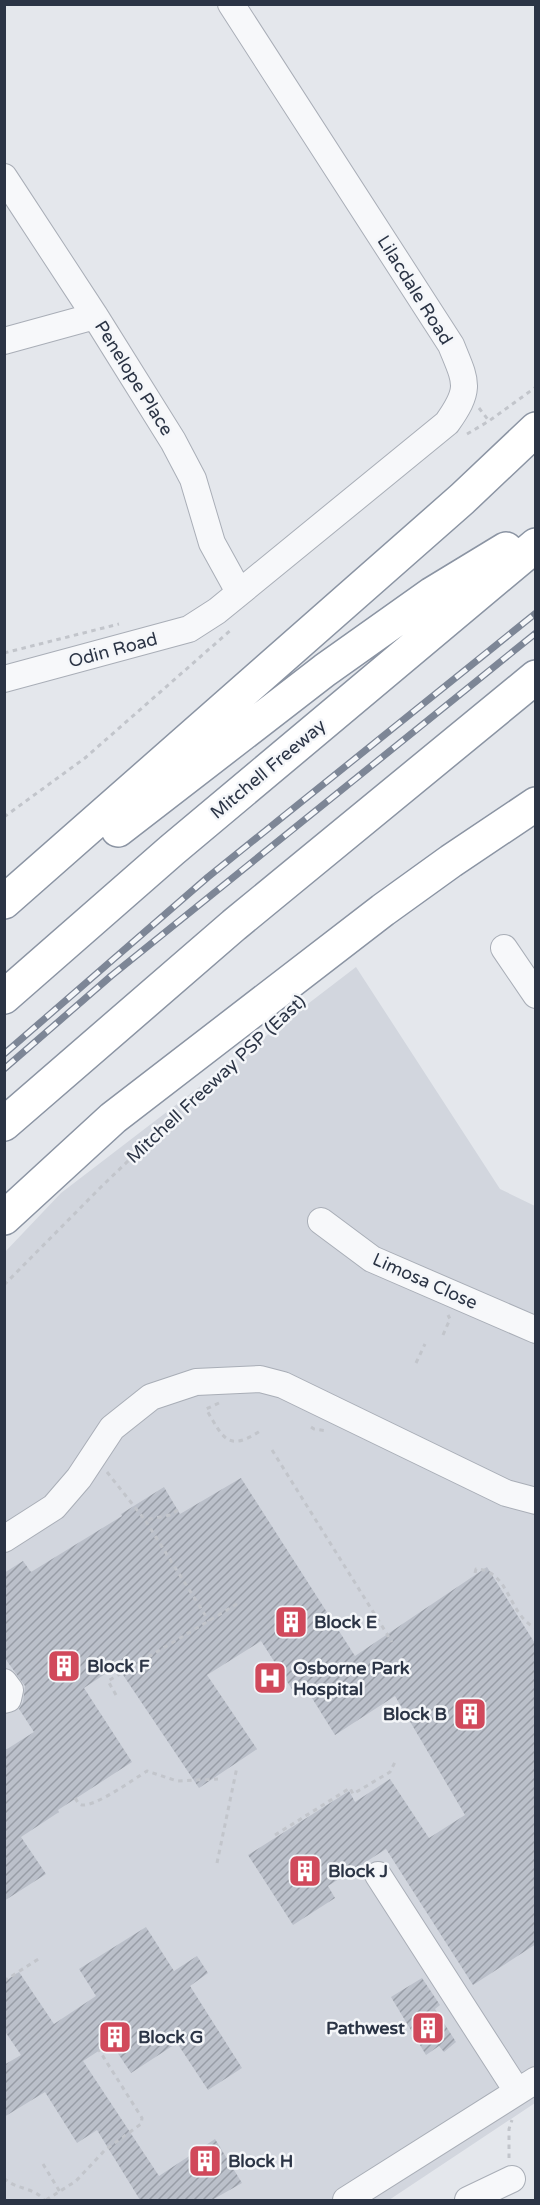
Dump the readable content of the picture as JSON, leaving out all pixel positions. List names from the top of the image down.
{
  "streets": {
    "highway": ["Mitchell Freeway"],
    "street": [
      "Lilacdale Road",
      "Penelope Place",
      "Odin Road",
      "Limosa Close"
    ],
    "path": ["Mitchell Freeway PSP (East)"]
  },
  "crossings": [
    ["Lilacdale Road", "Penelope Place"],
    ["Lilacdale Road", "Odin Road"]
  ],
  "places": {
    "building": [
      "Block E",
      "Block F",
      "Block B",
      "Block J",
      "Pathwest",
      "Block G",
      "Block H"
    ],
    "hospital": ["Osborne Park Hospital"]
  }
}
